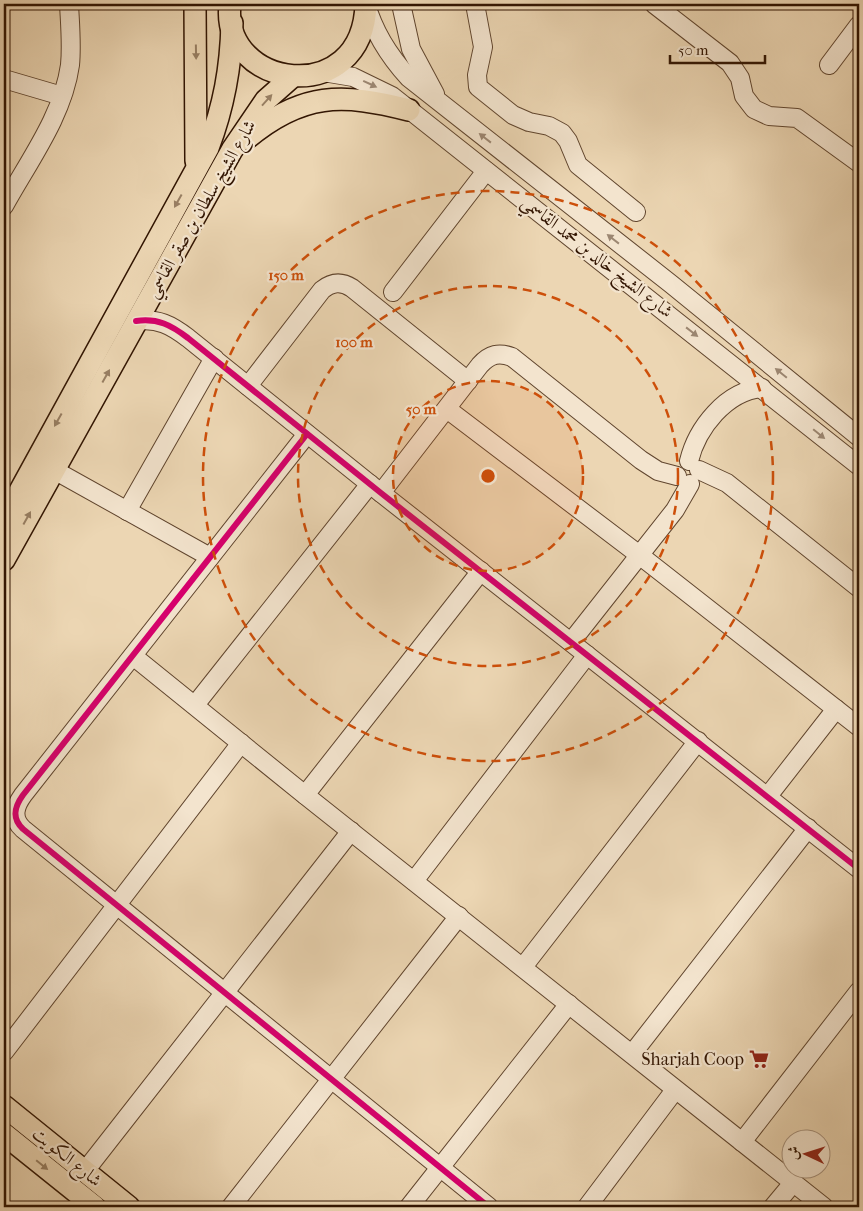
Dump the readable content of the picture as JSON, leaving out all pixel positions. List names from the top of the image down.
{
  "streets": {
    "main road": ["شارع الشيخ سلطان بن صقر القاسمي", "شارع الكويت"],
    "street": ["شارع الشيخ خالد بن محمد القاسمي"]
  },
  "places": {
    "supermarket": ["Sharjah Coop"]
  },
  "scale_bar": "50 m",
  "north": "left",
  "rings": ["150 m", "100 m", "50 m"]
}
